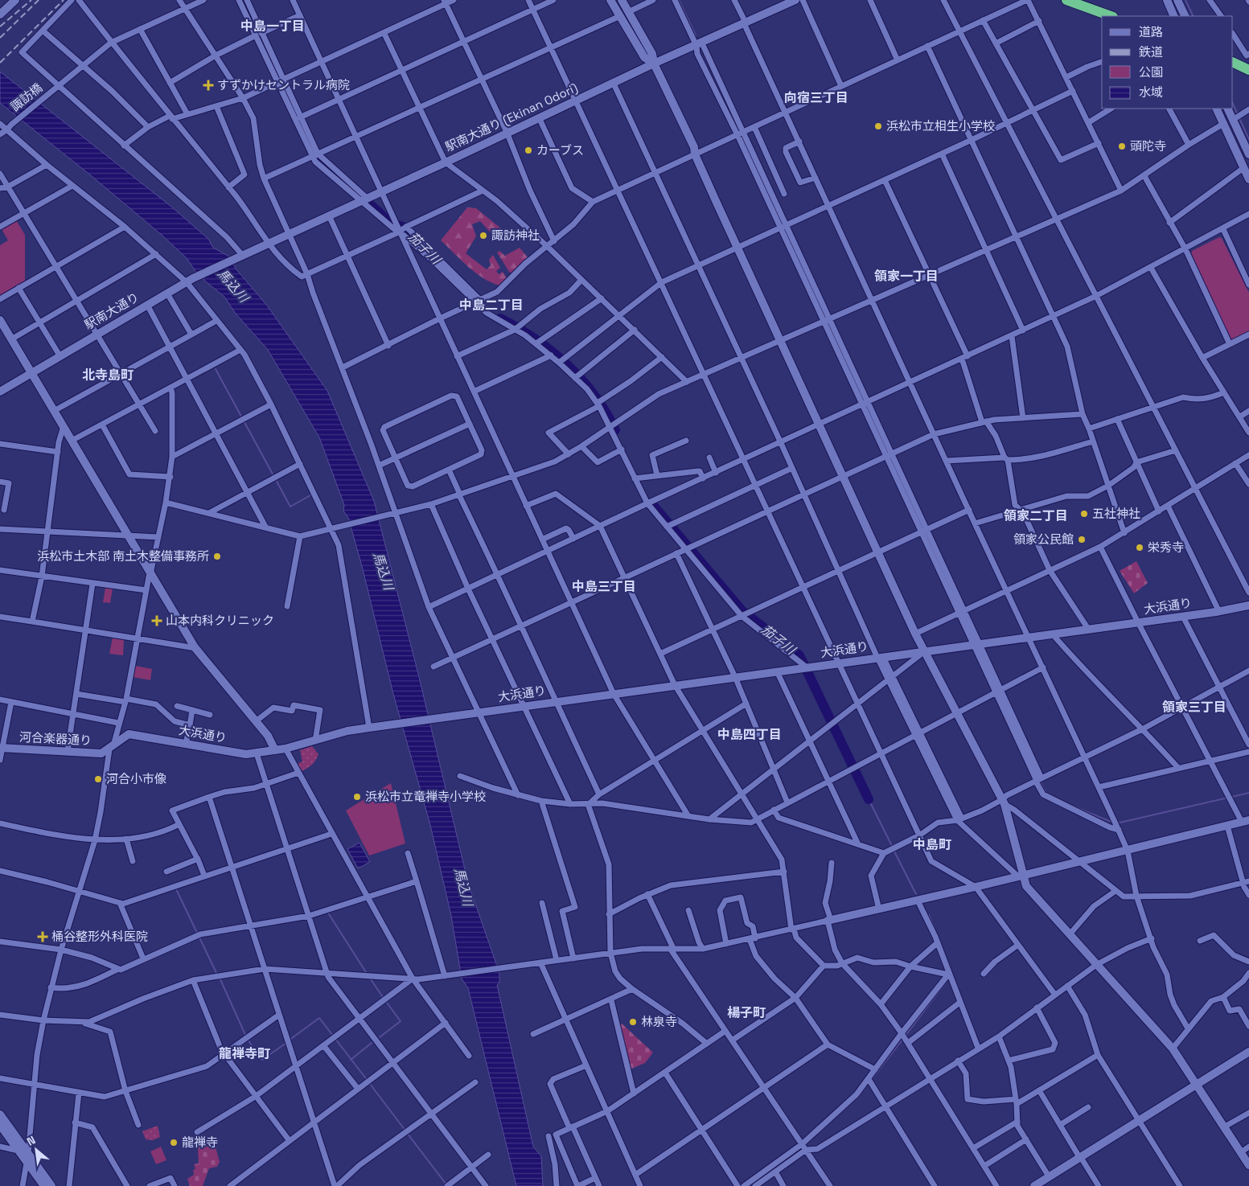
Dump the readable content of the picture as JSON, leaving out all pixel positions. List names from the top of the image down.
{
  "streets": {
    "street": [
      "諏訪橋",
      "駅南大通り (Ekinan Odori)",
      "駅南大通り",
      "大浜通り",
      "河合楽器通り"
    ]
  },
  "crossings": [
    ["駅南大通り (Ekinan Odori)", "駅南大通り"],
    ["大浜通り", "河合楽器通り"]
  ],
  "districts": [
    "中島一丁目",
    "向宿三丁目",
    "領家一丁目",
    "中島二丁目",
    "北寺島町",
    "領家二丁目",
    "中島三丁目",
    "領家三丁目",
    "中島四丁目",
    "中島町",
    "楊子町",
    "龍禅寺町"
  ],
  "water": ["茄子川", "馬込川"],
  "places": {
    "health": ["すずかけセントラル病院", "山本内科クリニック", "桶谷整形外科医院"],
    "other": [
      "浜松市立相生小学校",
      "頭陀寺",
      "カーブス",
      "諏訪神社",
      "五社神社",
      "領家公民館",
      "栄秀寺",
      "浜松市土木部 南土木整備事務所",
      "河合小市像",
      "浜松市立竜禅寺小学校",
      "林泉寺",
      "龍禅寺"
    ]
  },
  "legend": [
    "道路",
    "鉄道",
    "公園",
    "水域"
  ],
  "north": "top left"
}
